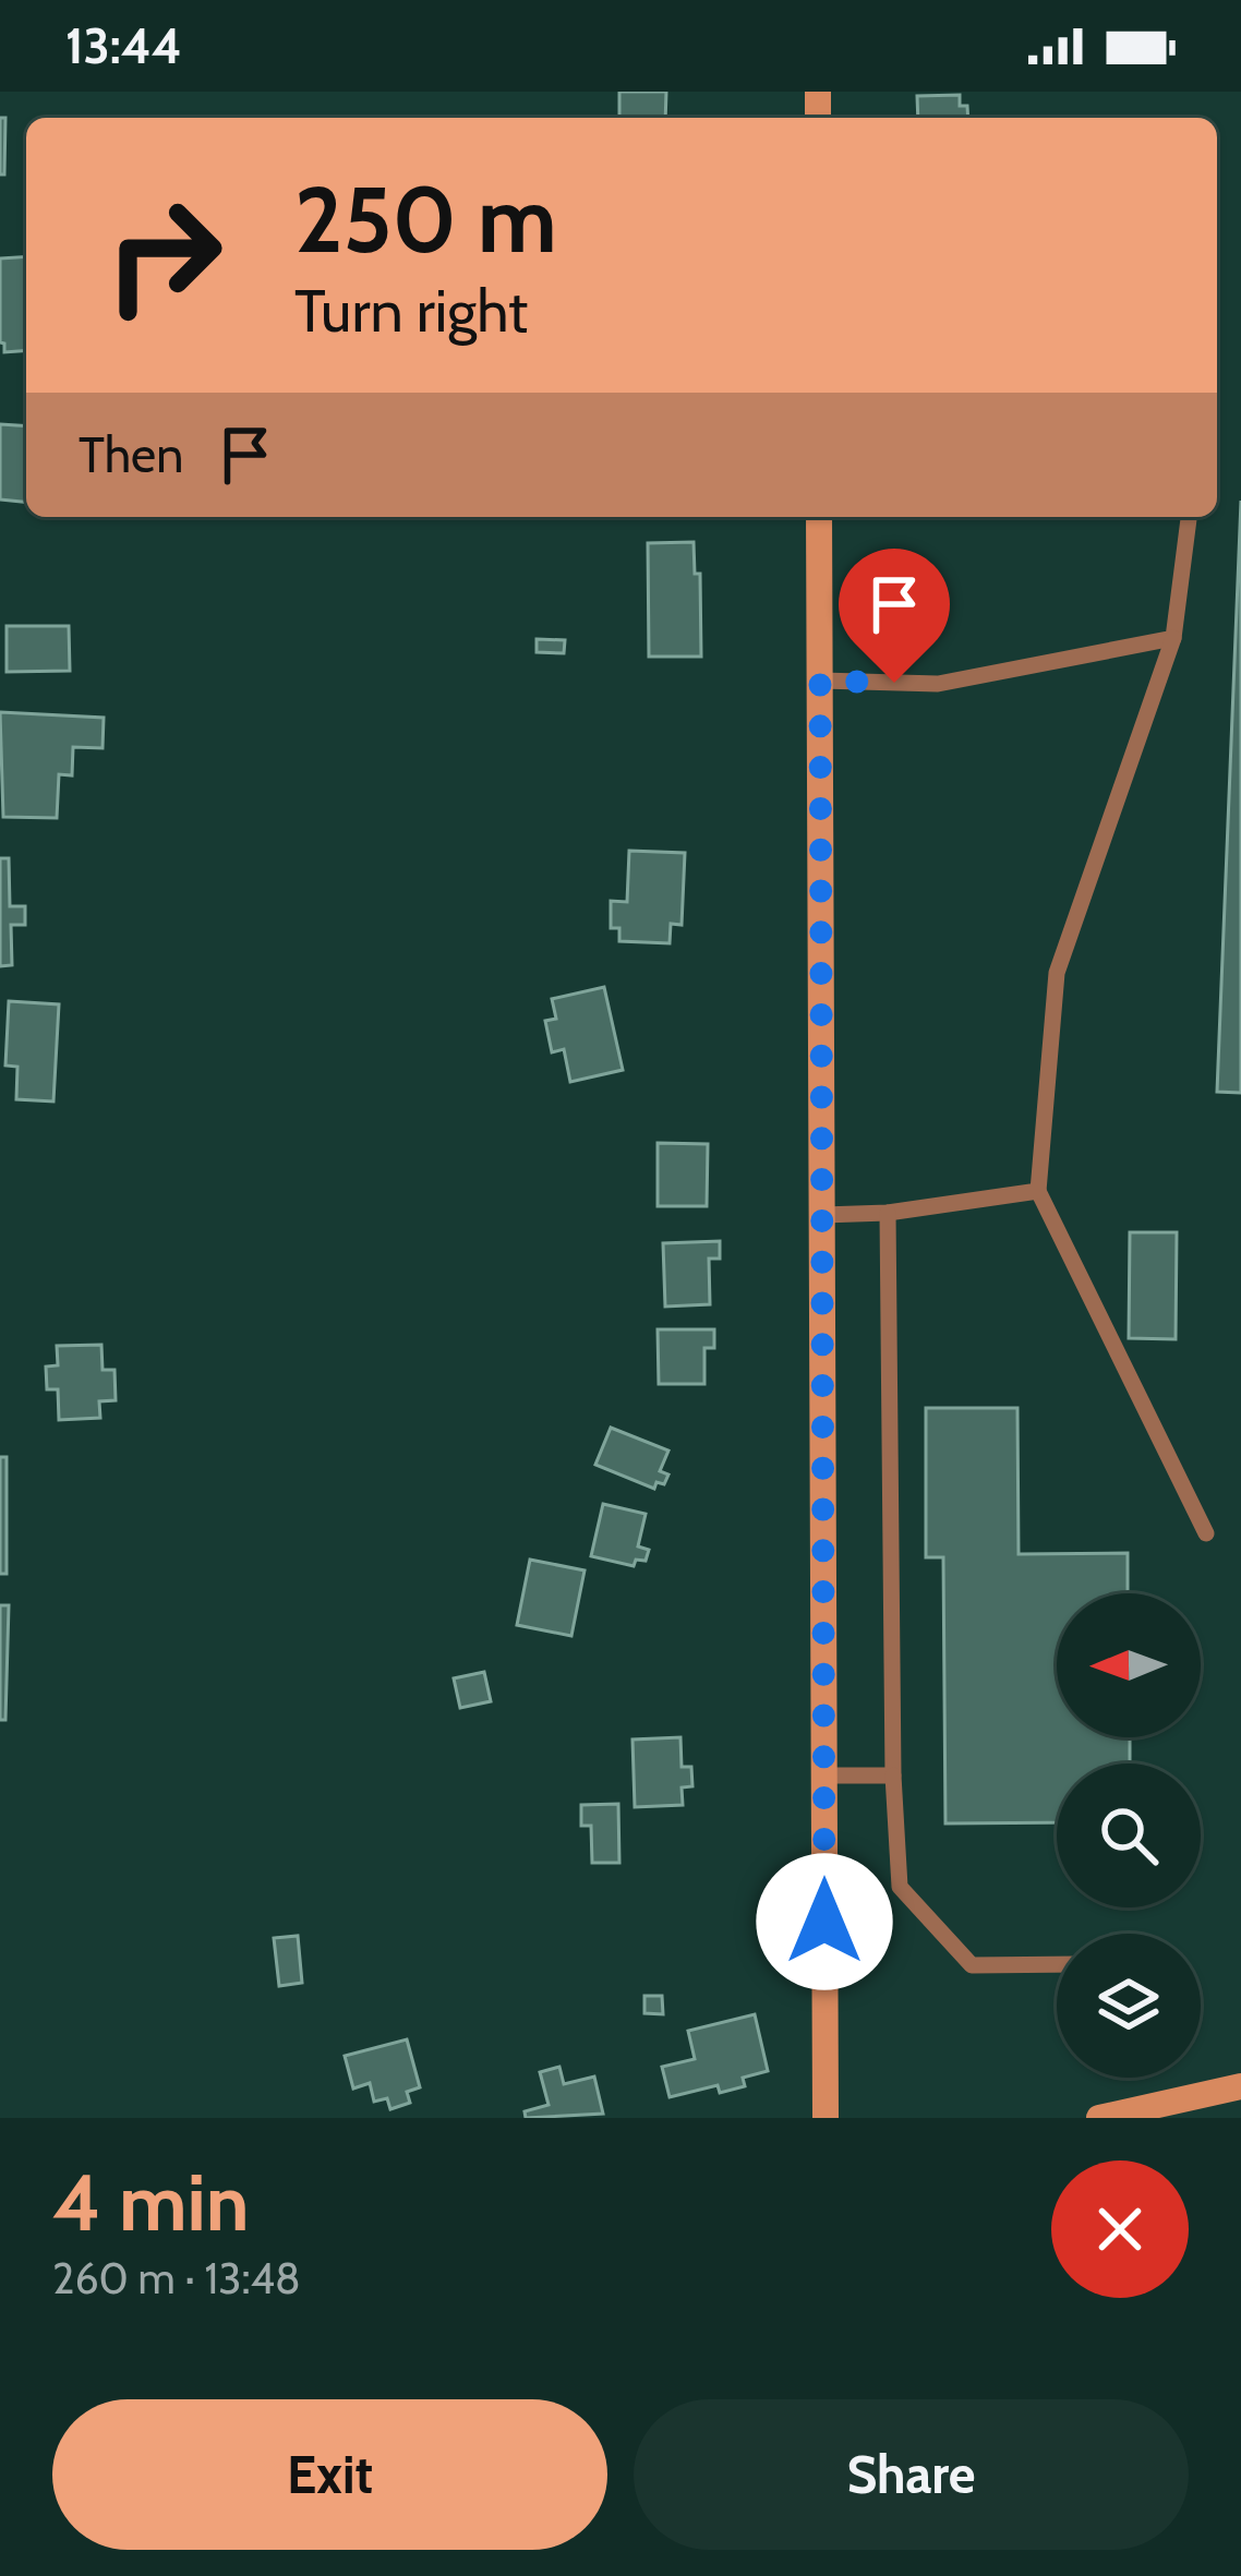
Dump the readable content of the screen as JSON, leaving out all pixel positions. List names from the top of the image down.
{
  "north": "left",
  "page": {
    "status": "13:44",
    "turn": ["250 m", "Turn right"],
    "then": "Then",
    "heading": ["4 min", "260 m · 13:48"],
    "buttons": ["Exit", "Share"]
  }
}
